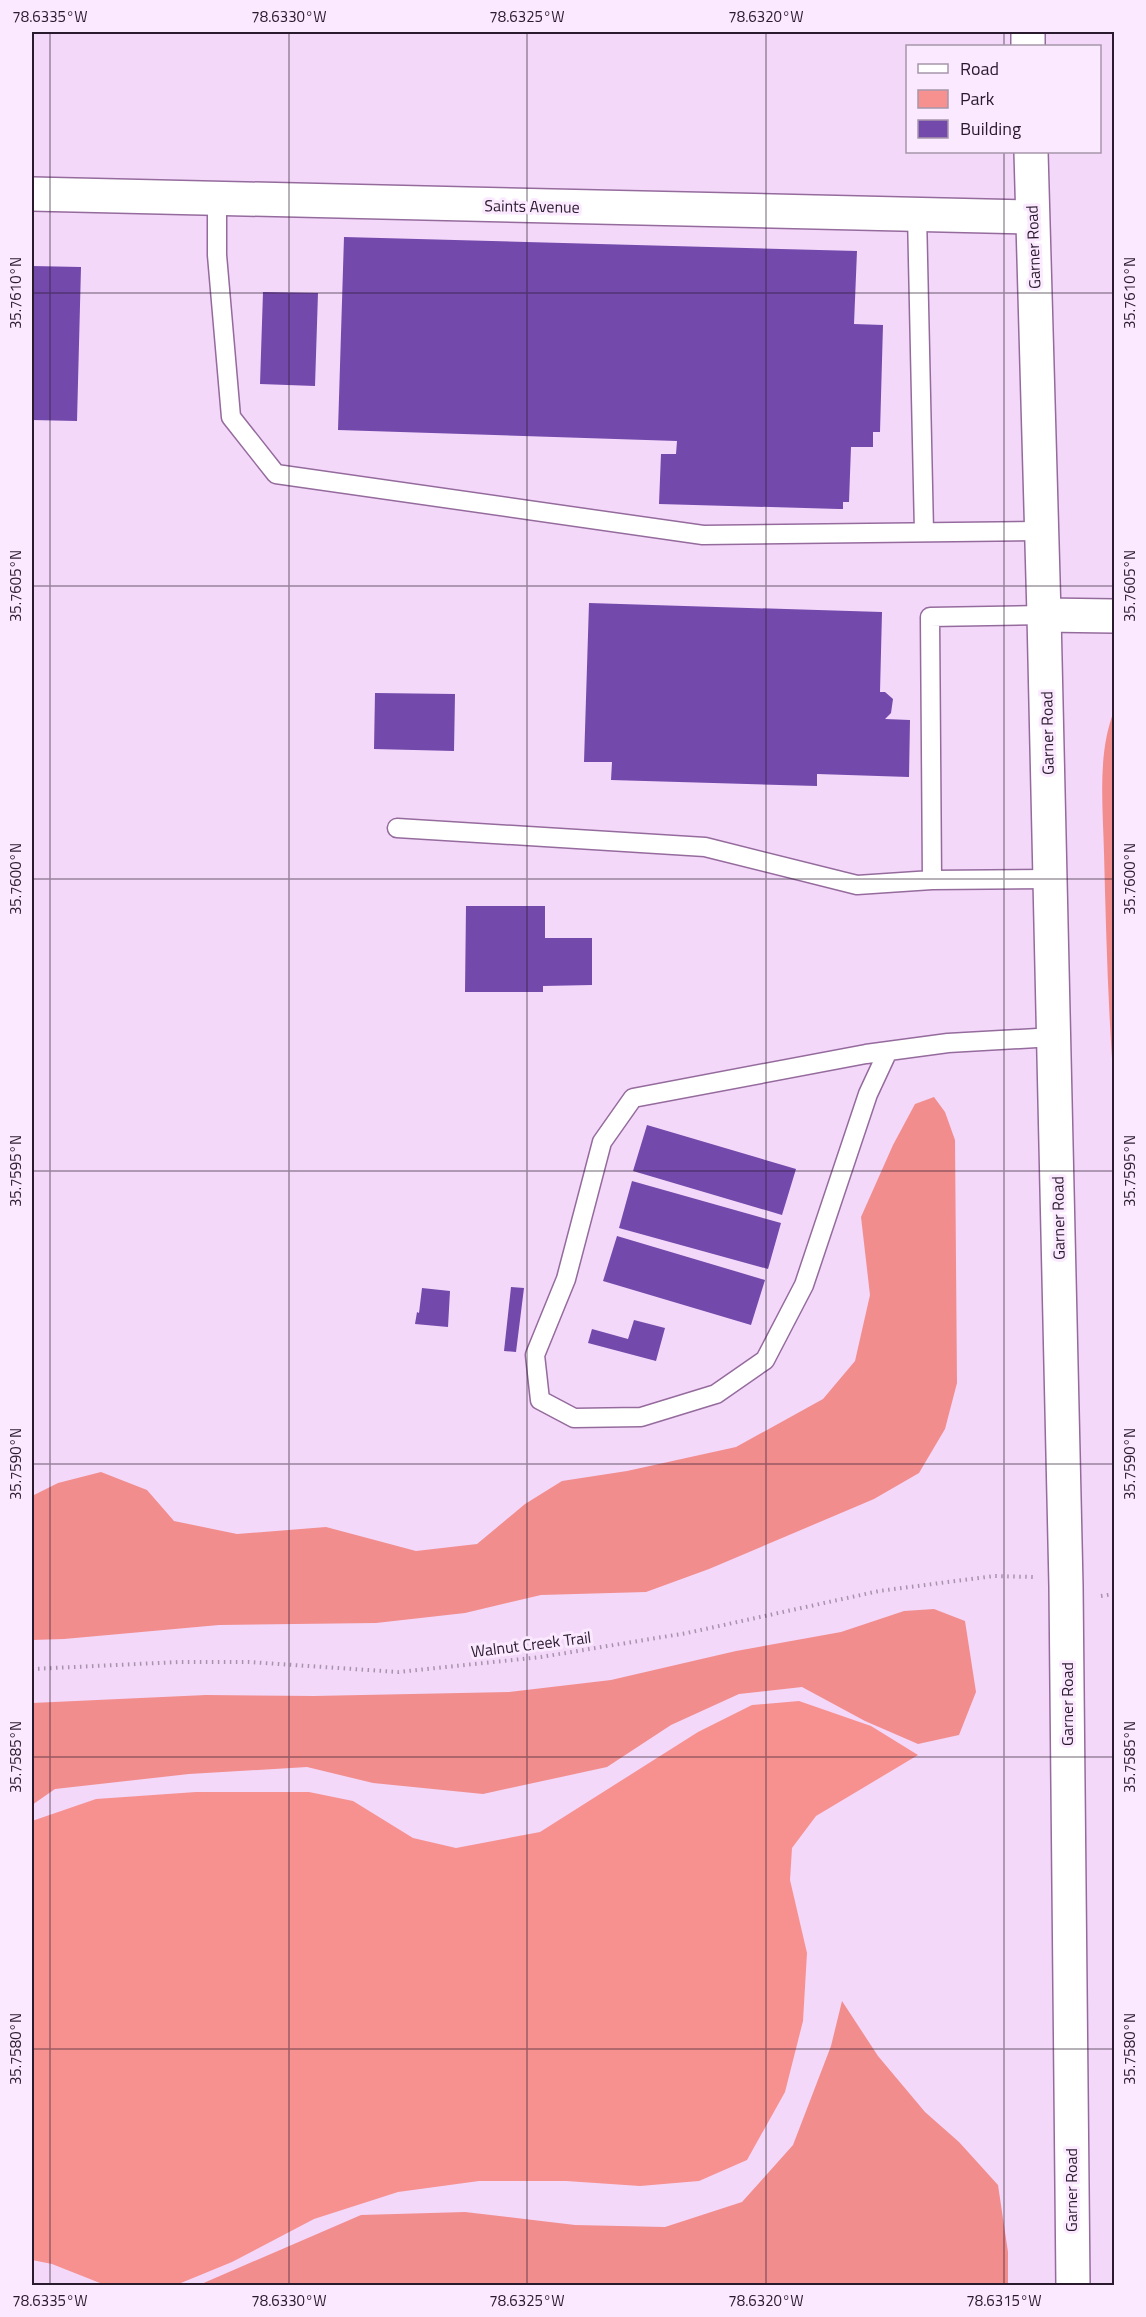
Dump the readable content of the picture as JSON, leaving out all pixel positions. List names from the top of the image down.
{
  "streets": {
    "main road": ["Saints Avenue", "Garner Road"],
    "path": ["Walnut Creek Trail"]
  },
  "crossings": [
    ["Saints Avenue", "Garner Road"]
  ],
  "legend": ["Road", "Park", "Building"],
  "coordinates": [
    "78.6335°W",
    "78.6330°W",
    "78.6325°W",
    "78.6320°W",
    "35.7610°N",
    "35.7605°N",
    "35.7600°N",
    "35.7595°N",
    "35.7590°N",
    "35.7585°N",
    "35.7580°N",
    "78.6315°W"
  ]
}
